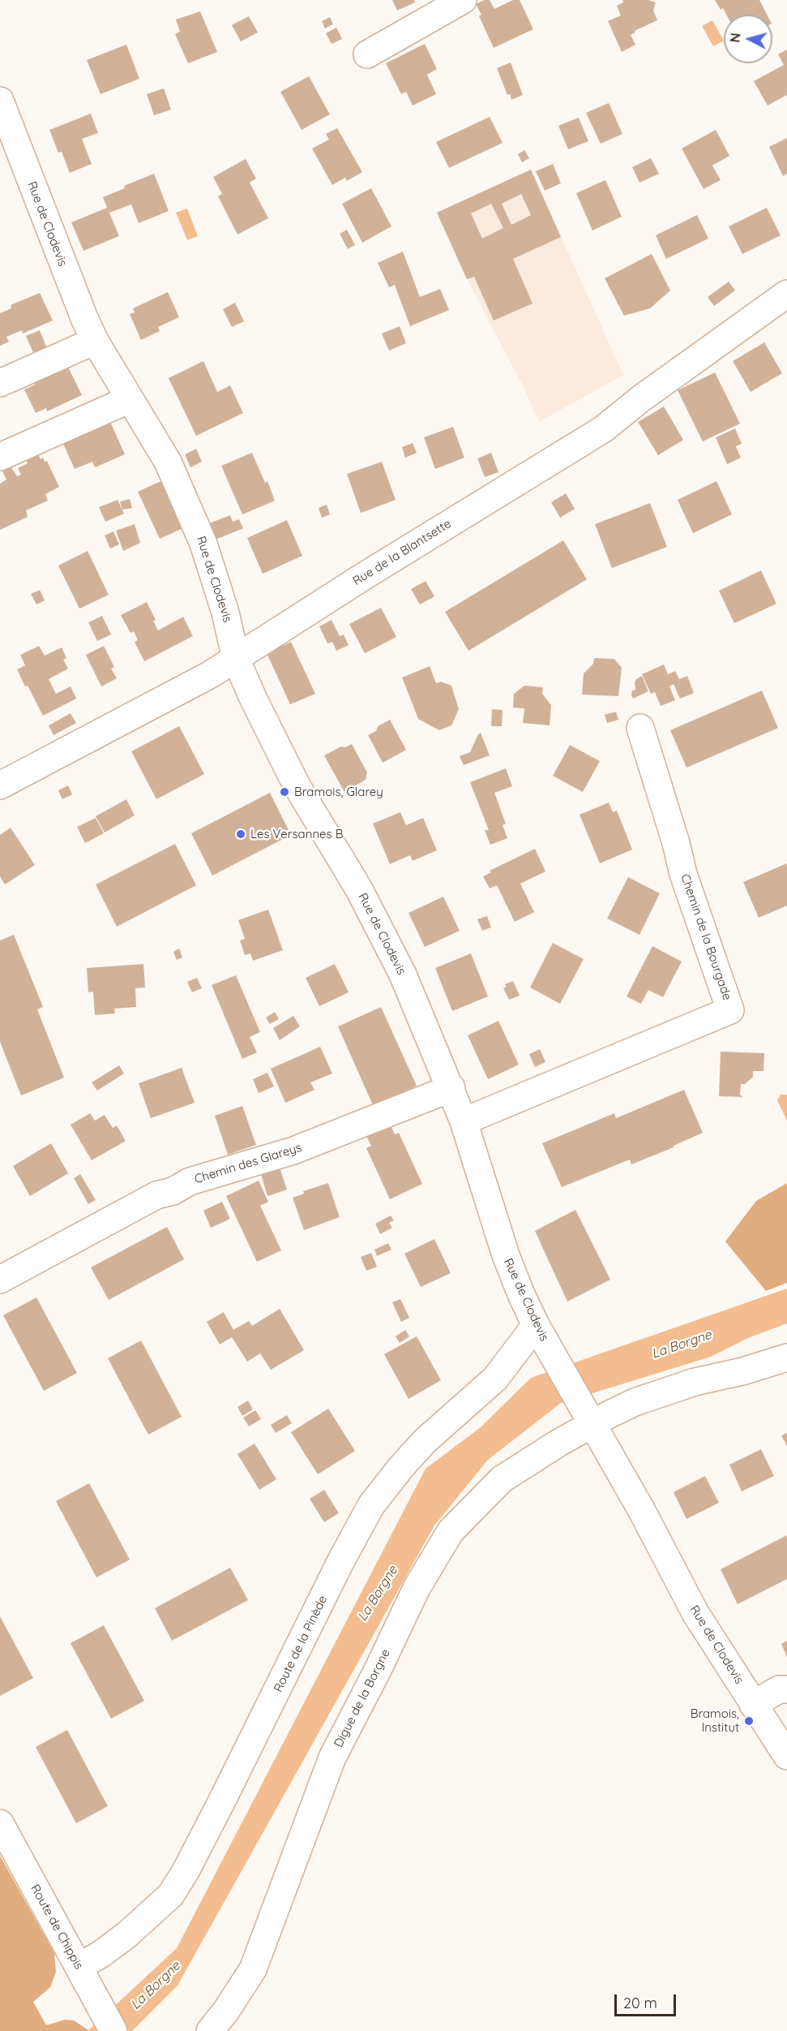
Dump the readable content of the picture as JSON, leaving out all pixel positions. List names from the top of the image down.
{
  "streets": {
    "street": [
      "Rue de Clodevis",
      "Rue de la Blantsette",
      "Chemin de la Bourgade",
      "Chemin des Glareys",
      "Route de la Pinède",
      "Digue de la Borgne",
      "Route de Chippis"
    ]
  },
  "crossings": [
    ["Rue de Clodevis", "Rue de la Blantsette"],
    ["Rue de Clodevis", "Chemin de la Bourgade"],
    ["Rue de Clodevis", "Chemin des Glareys"],
    ["Rue de Clodevis", "Route de la Pinède"],
    ["Rue de Clodevis", "Digue de la Borgne"],
    ["Route de la Pinède", "Route de Chippis"]
  ],
  "water": ["La Borgne"],
  "places": ["Bramois, Glarey", "Les Versannes B", "Bramois, Institut"],
  "scale_bar": "20 m",
  "north": "left"
}
